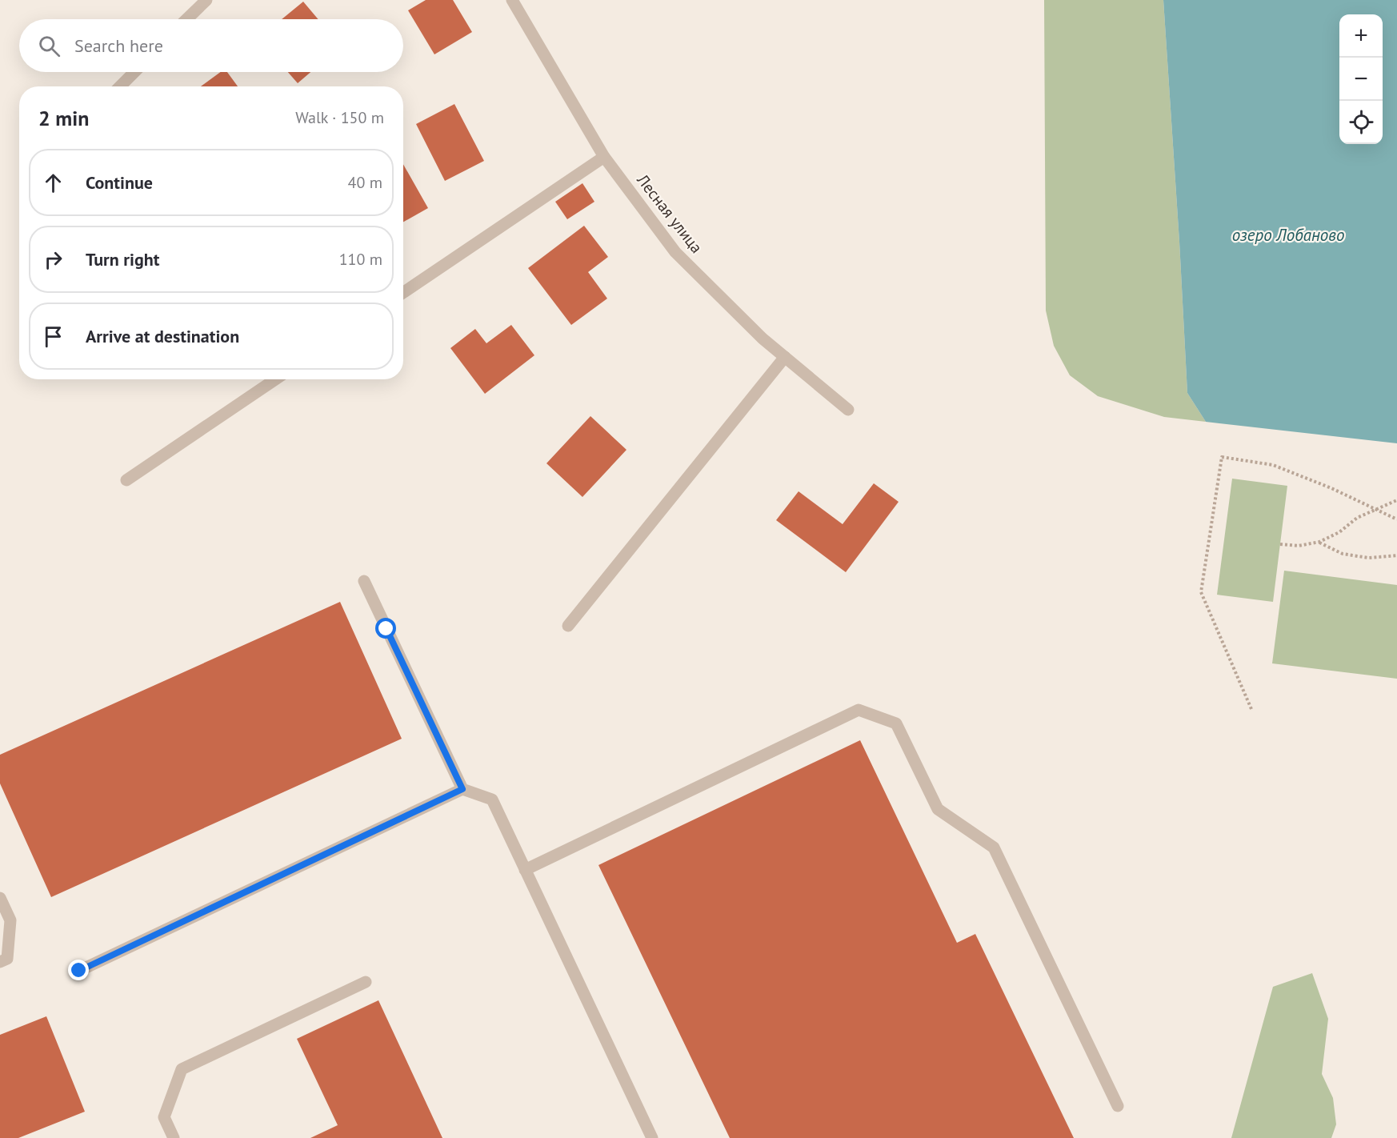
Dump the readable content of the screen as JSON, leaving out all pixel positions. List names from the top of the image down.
{
  "streets": {
    "street": ["Лесная улица"]
  },
  "water": ["озеро Лобаново"],
  "page": {
    "map_buttons": ["+", "−"],
    "search": "Search here",
    "heading": ["2 min", "Walk · 150 m"],
    "list": [
      ["Continue", "40 m"],
      ["Turn right", "110 m"],
      "Arrive at destination"
    ]
  }
}
